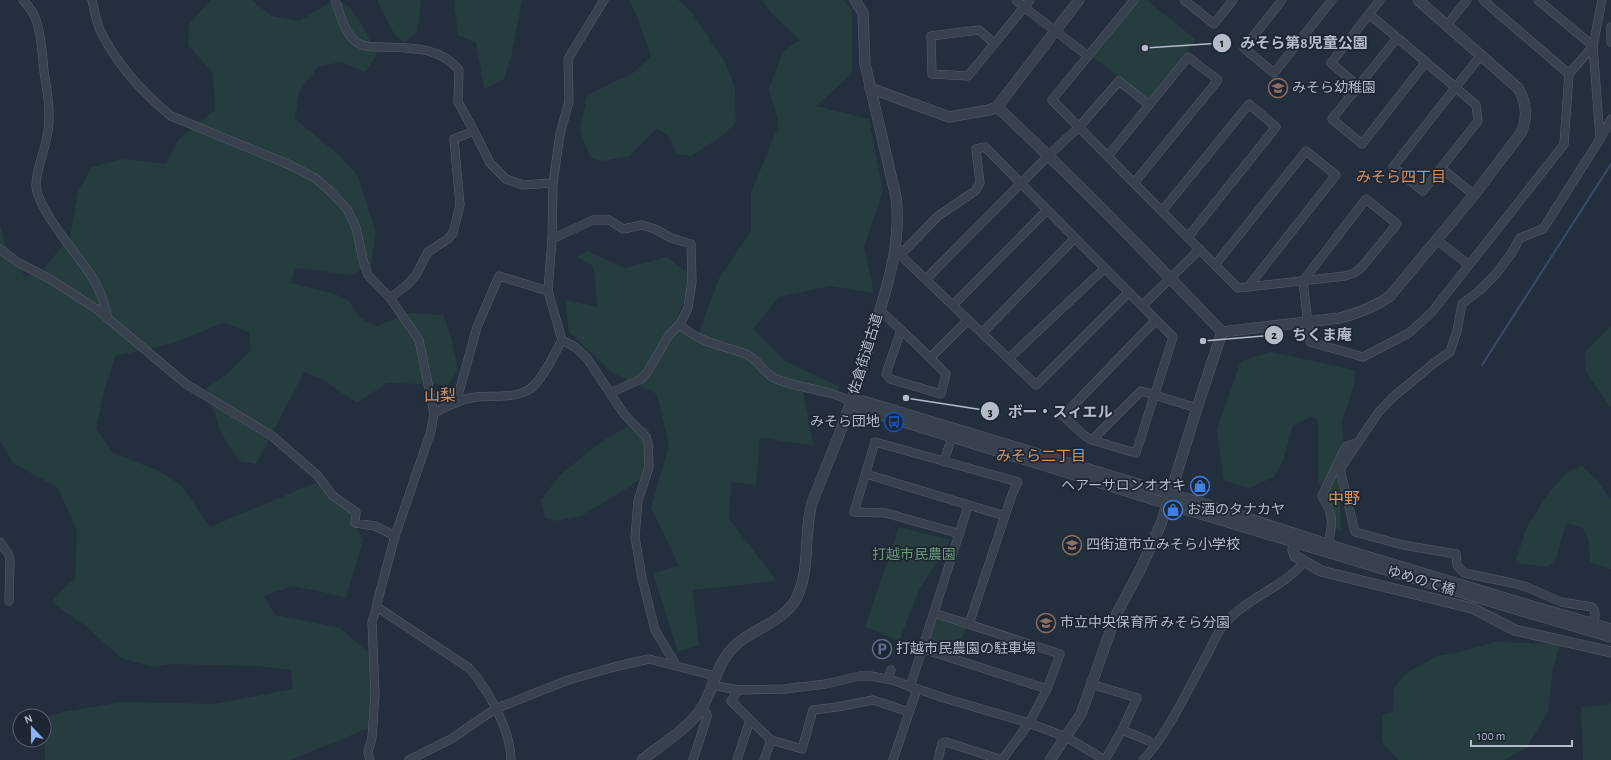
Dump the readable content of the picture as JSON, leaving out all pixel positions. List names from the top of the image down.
{
  "streets": {
    "street": ["佐倉街道古道", "ゆめのて橋"]
  },
  "districts": [
    "みそら四丁目",
    "山梨",
    "みそら二丁目",
    "中野"
  ],
  "parks": ["打越市民農園"],
  "places": {
    "other": ["みそら第8児童公園", "ちくま庵", "ボー・スィエル"],
    "school or university": ["みそら幼稚園", "四街道市立みそら小学校", "市立中央保育所 みそら分園"],
    "bus stop": ["みそら団地"],
    "shop": ["ヘアーサロンオオキ", "お酒のタナカヤ"],
    "parking": ["打越市民農園の駐車場"]
  },
  "scale_bar": "100 m",
  "north": "top"
}
